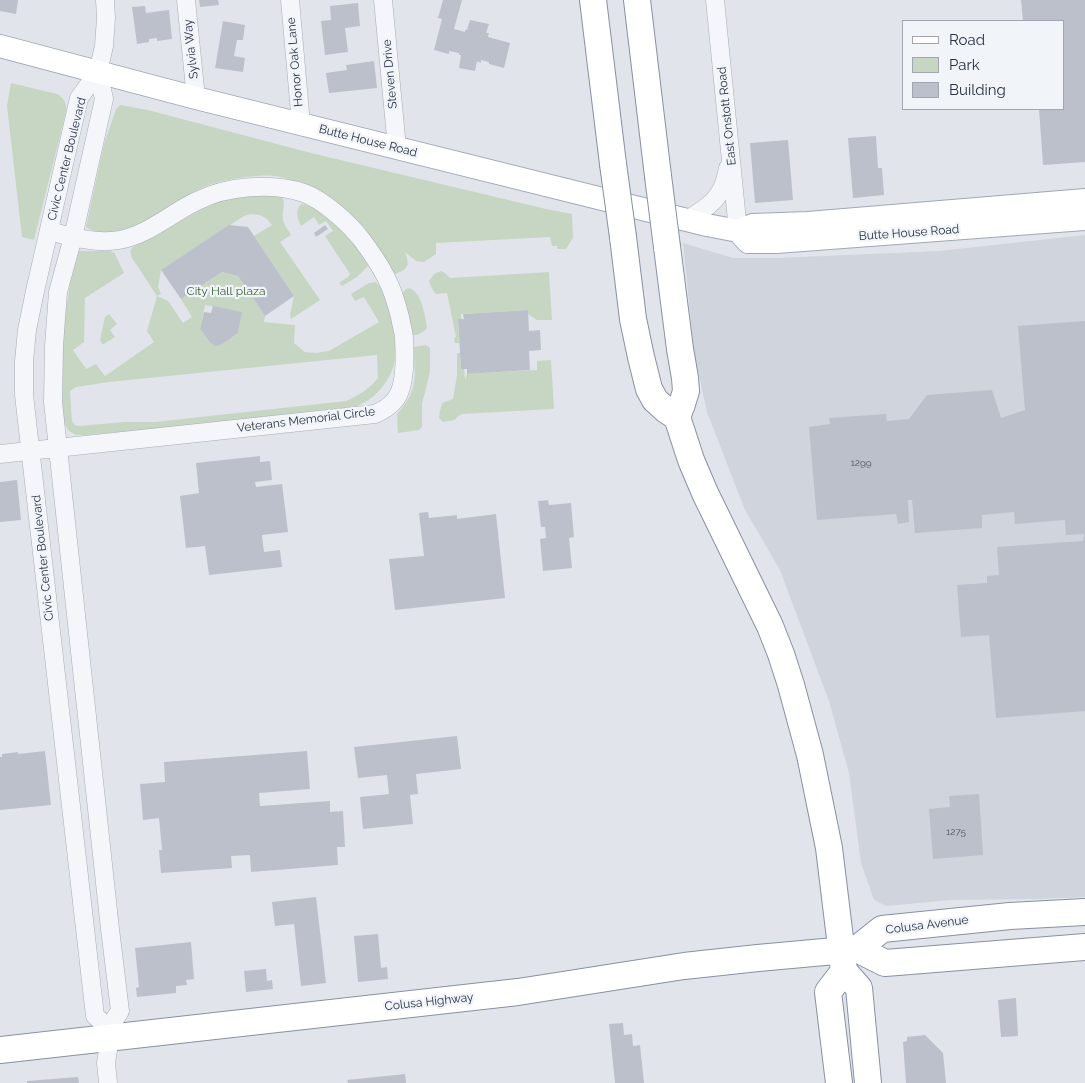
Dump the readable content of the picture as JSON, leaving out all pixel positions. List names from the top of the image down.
{
  "streets": {
    "highway": ["Colusa Avenue", "Colusa Highway"],
    "main road": ["Butte House Road"],
    "street": [
      "Sylvia Way",
      "Honor Oak Lane",
      "Steven Drive",
      "East Onstott Road",
      "Civic Center Boulevard",
      "Veterans Memorial Circle"
    ]
  },
  "crossings": [
    ["Sylvia Way", "Butte House Road"],
    ["Honor Oak Lane", "Butte House Road"],
    ["Steven Drive", "Butte House Road"],
    ["East Onstott Road", "Butte House Road"],
    ["Butte House Road", "Civic Center Boulevard"],
    ["Civic Center Boulevard", "Veterans Memorial Circle"],
    ["Civic Center Boulevard", "Colusa Highway"],
    ["Colusa Avenue", "Colusa Highway"]
  ],
  "parks": ["City Hall plaza"],
  "house_numbers": ["1299", "1275"],
  "legend": ["Road", "Park", "Building"]
}
